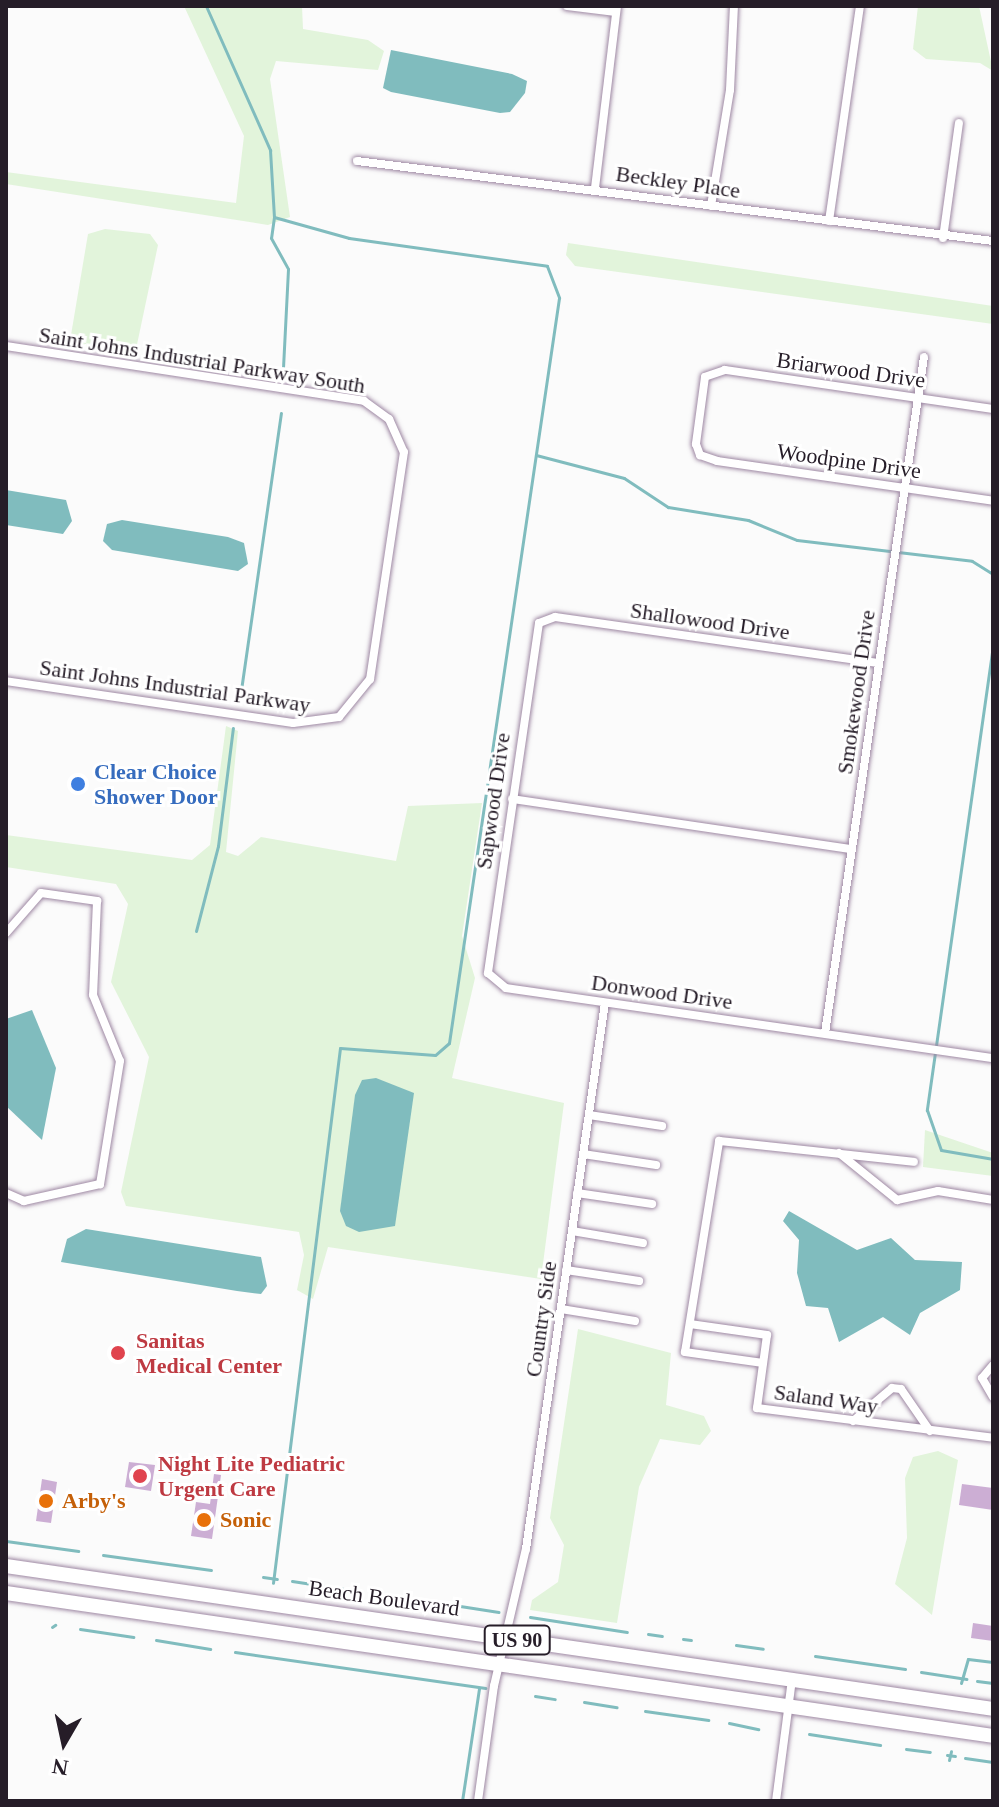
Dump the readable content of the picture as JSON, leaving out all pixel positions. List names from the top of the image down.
{
  "streets": {
    "highway": ["Beach Boulevard", "US 90"],
    "street": [
      "Beckley Place",
      "Saint Johns Industrial Parkway South",
      "Briarwood Drive",
      "Woodpine Drive",
      "Shallowood Drive",
      "Saint Johns Industrial Parkway",
      "Smokewood Drive",
      "Sapwood Drive",
      "Donwood Drive",
      "Country Side",
      "Saland Way"
    ]
  },
  "crossings": [
    ["Saint Johns Industrial Parkway South", "Saint Johns Industrial Parkway"],
    ["Briarwood Drive", "Woodpine Drive"],
    ["Briarwood Drive", "Smokewood Drive"],
    ["Woodpine Drive", "Smokewood Drive"],
    ["Shallowood Drive", "Smokewood Drive"],
    ["Shallowood Drive", "Sapwood Drive"],
    ["Smokewood Drive", "Donwood Drive"],
    ["Sapwood Drive", "Donwood Drive"],
    ["Donwood Drive", "Country Side"],
    ["Country Side", "Beach Boulevard"],
    ["Country Side", "US 90"]
  ],
  "places": [
    "Clear Choice Shower Door",
    "Sanitas Medical Center",
    "Night Lite Pediatric Urgent Care",
    "Arby's",
    "Sonic"
  ],
  "north": "bottom"
}
